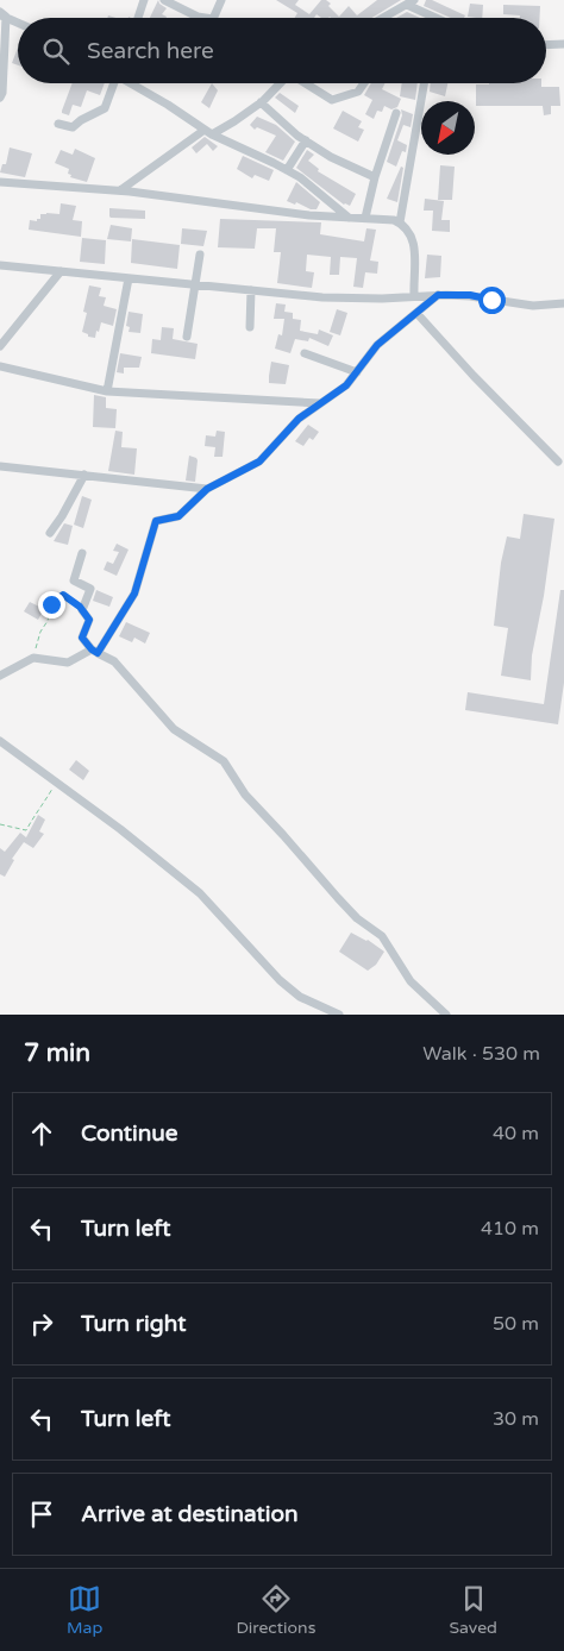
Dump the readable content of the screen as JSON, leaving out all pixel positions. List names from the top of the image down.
{
  "north": "bottom left",
  "page": {
    "search": "Search here",
    "heading": ["7 min", "Walk · 530 m"],
    "list": [
      ["Continue", "40 m"],
      ["Turn left", "410 m"],
      ["Turn right", "50 m"],
      ["Turn left", "30 m"],
      "Arrive at destination"
    ],
    "nav": ["Map", "Directions", "Saved"]
  }
}
